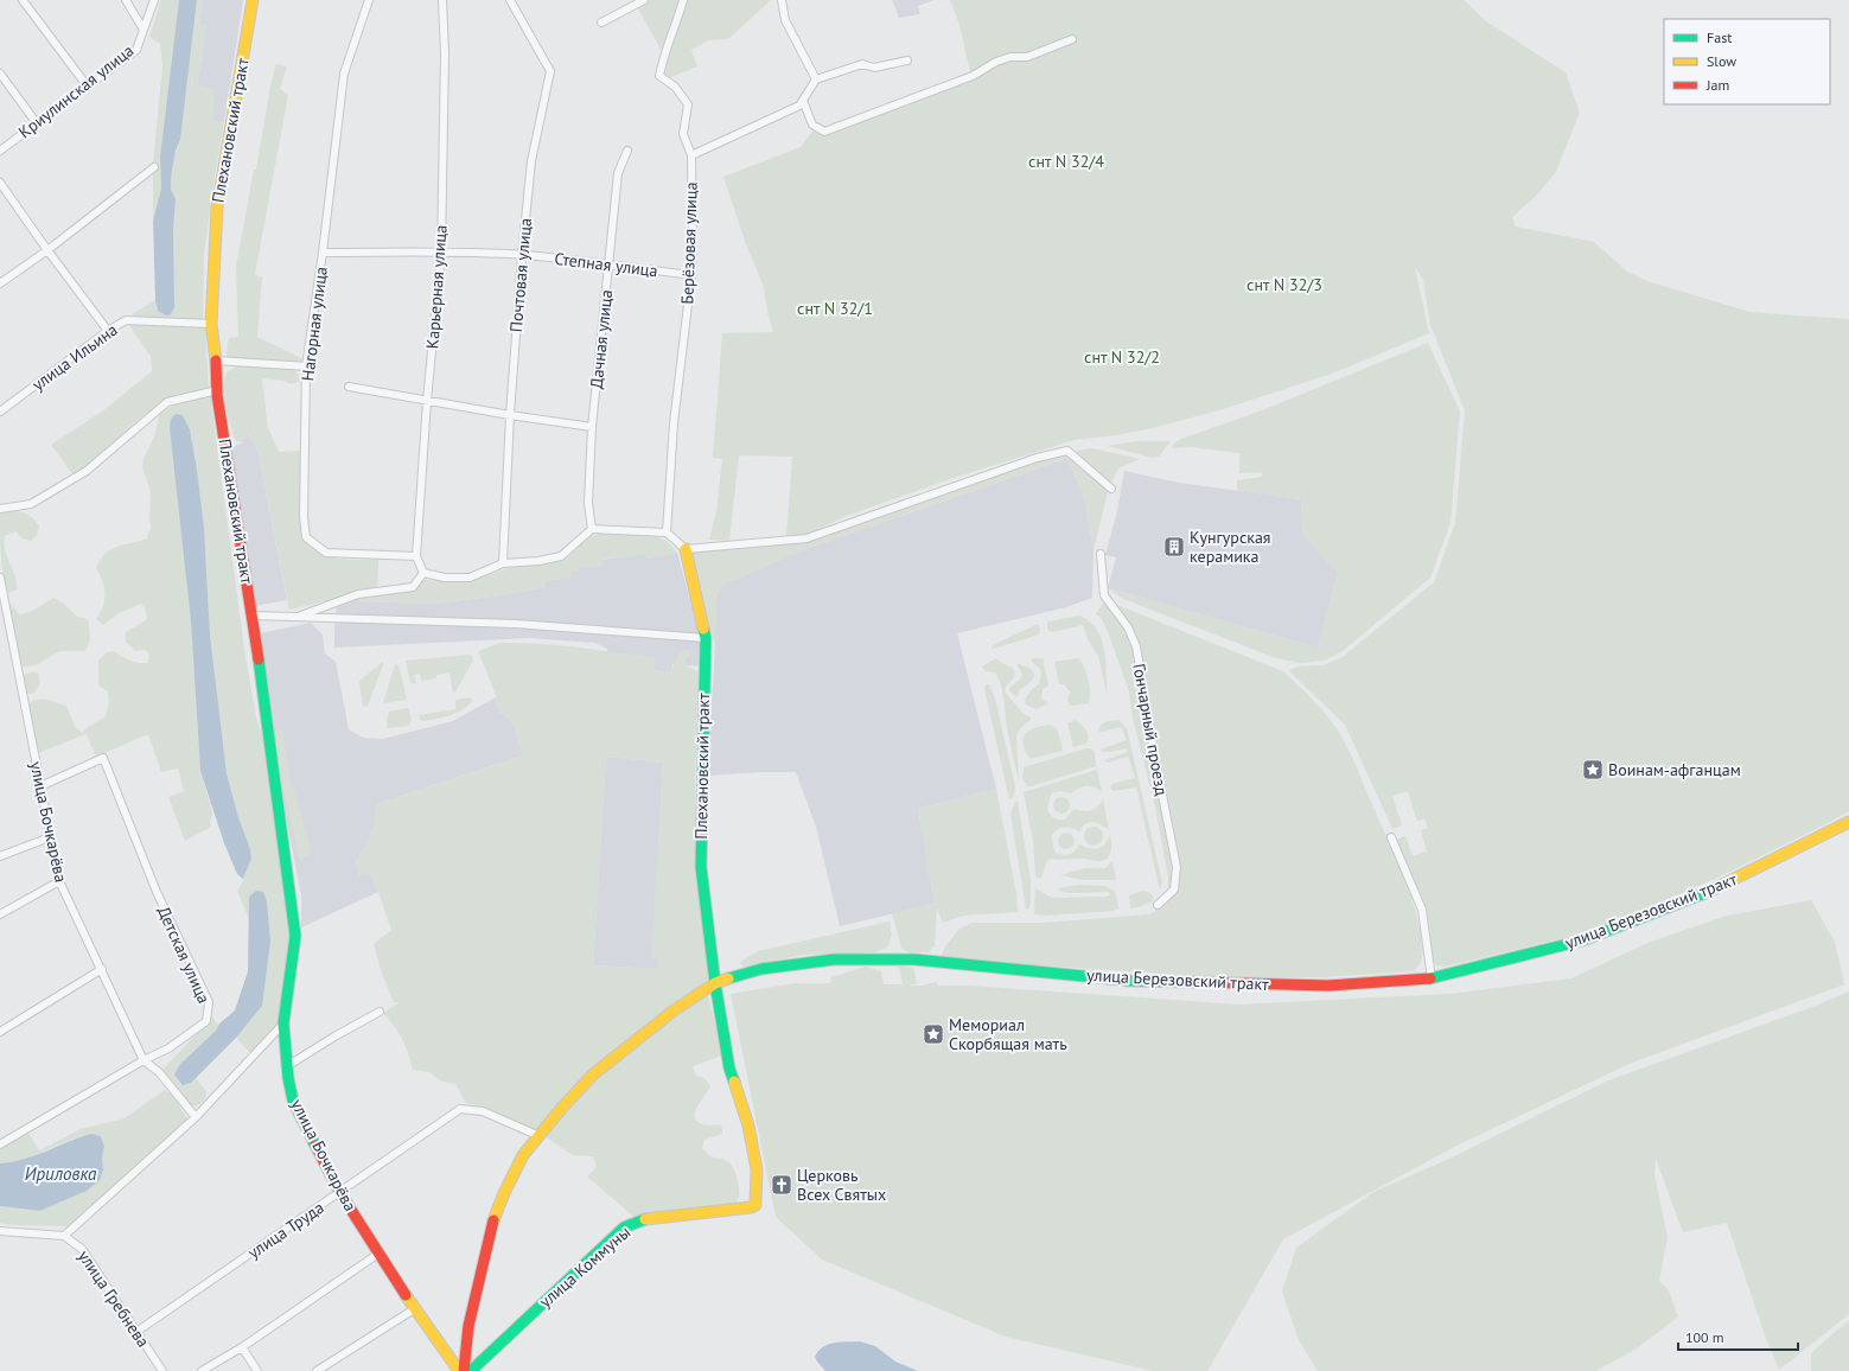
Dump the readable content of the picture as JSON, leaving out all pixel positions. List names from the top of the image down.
{
  "streets": {
    "street": [
      "Криулинская улица",
      "Плехановский тракт",
      "Берёзовая улица",
      "Степная улица",
      "Почтовая улица",
      "Карьерная улица",
      "Нагорная улица",
      "Дачная улица",
      "улица Ильина",
      "Гончарный проезд",
      "улица Бочкарёва",
      "улица Березовский тракт",
      "Детская улица",
      "улица Труда",
      "улица Коммуны",
      "улица Гребнева"
    ]
  },
  "crossings": [
    ["Плехановский тракт", "улица Ильина"],
    ["Плехановский тракт", "улица Бочкарёва"],
    ["Плехановский тракт", "улица Березовский тракт"],
    ["Плехановский тракт", "улица Коммуны"],
    ["Берёзовая улица", "Степная улица"],
    ["Степная улица", "Почтовая улица"],
    ["Степная улица", "Карьерная улица"],
    ["Степная улица", "Нагорная улица"],
    ["Степная улица", "Дачная улица"],
    ["Карьерная улица", "Нагорная улица"],
    ["улица Бочкарёва", "Детская улица"],
    ["улица Бочкарёва", "улица Труда"],
    ["улица Березовский тракт", "улица Труда"],
    ["улица Труда", "улица Гребнева"]
  ],
  "water": ["Ириловка"],
  "parks": [
    "снт N 32/4",
    "снт N 32/3",
    "снт N 32/1",
    "снт N 32/2"
  ],
  "places": {
    "building": ["Кунгурская керамика"],
    "place": ["Воинам-афганцам", "Мемориал Скорбящая мать"],
    "church": ["Церковь Всех Святых"]
  },
  "legend": ["Fast", "Slow", "Jam"],
  "scale_bar": "100 m"
}
